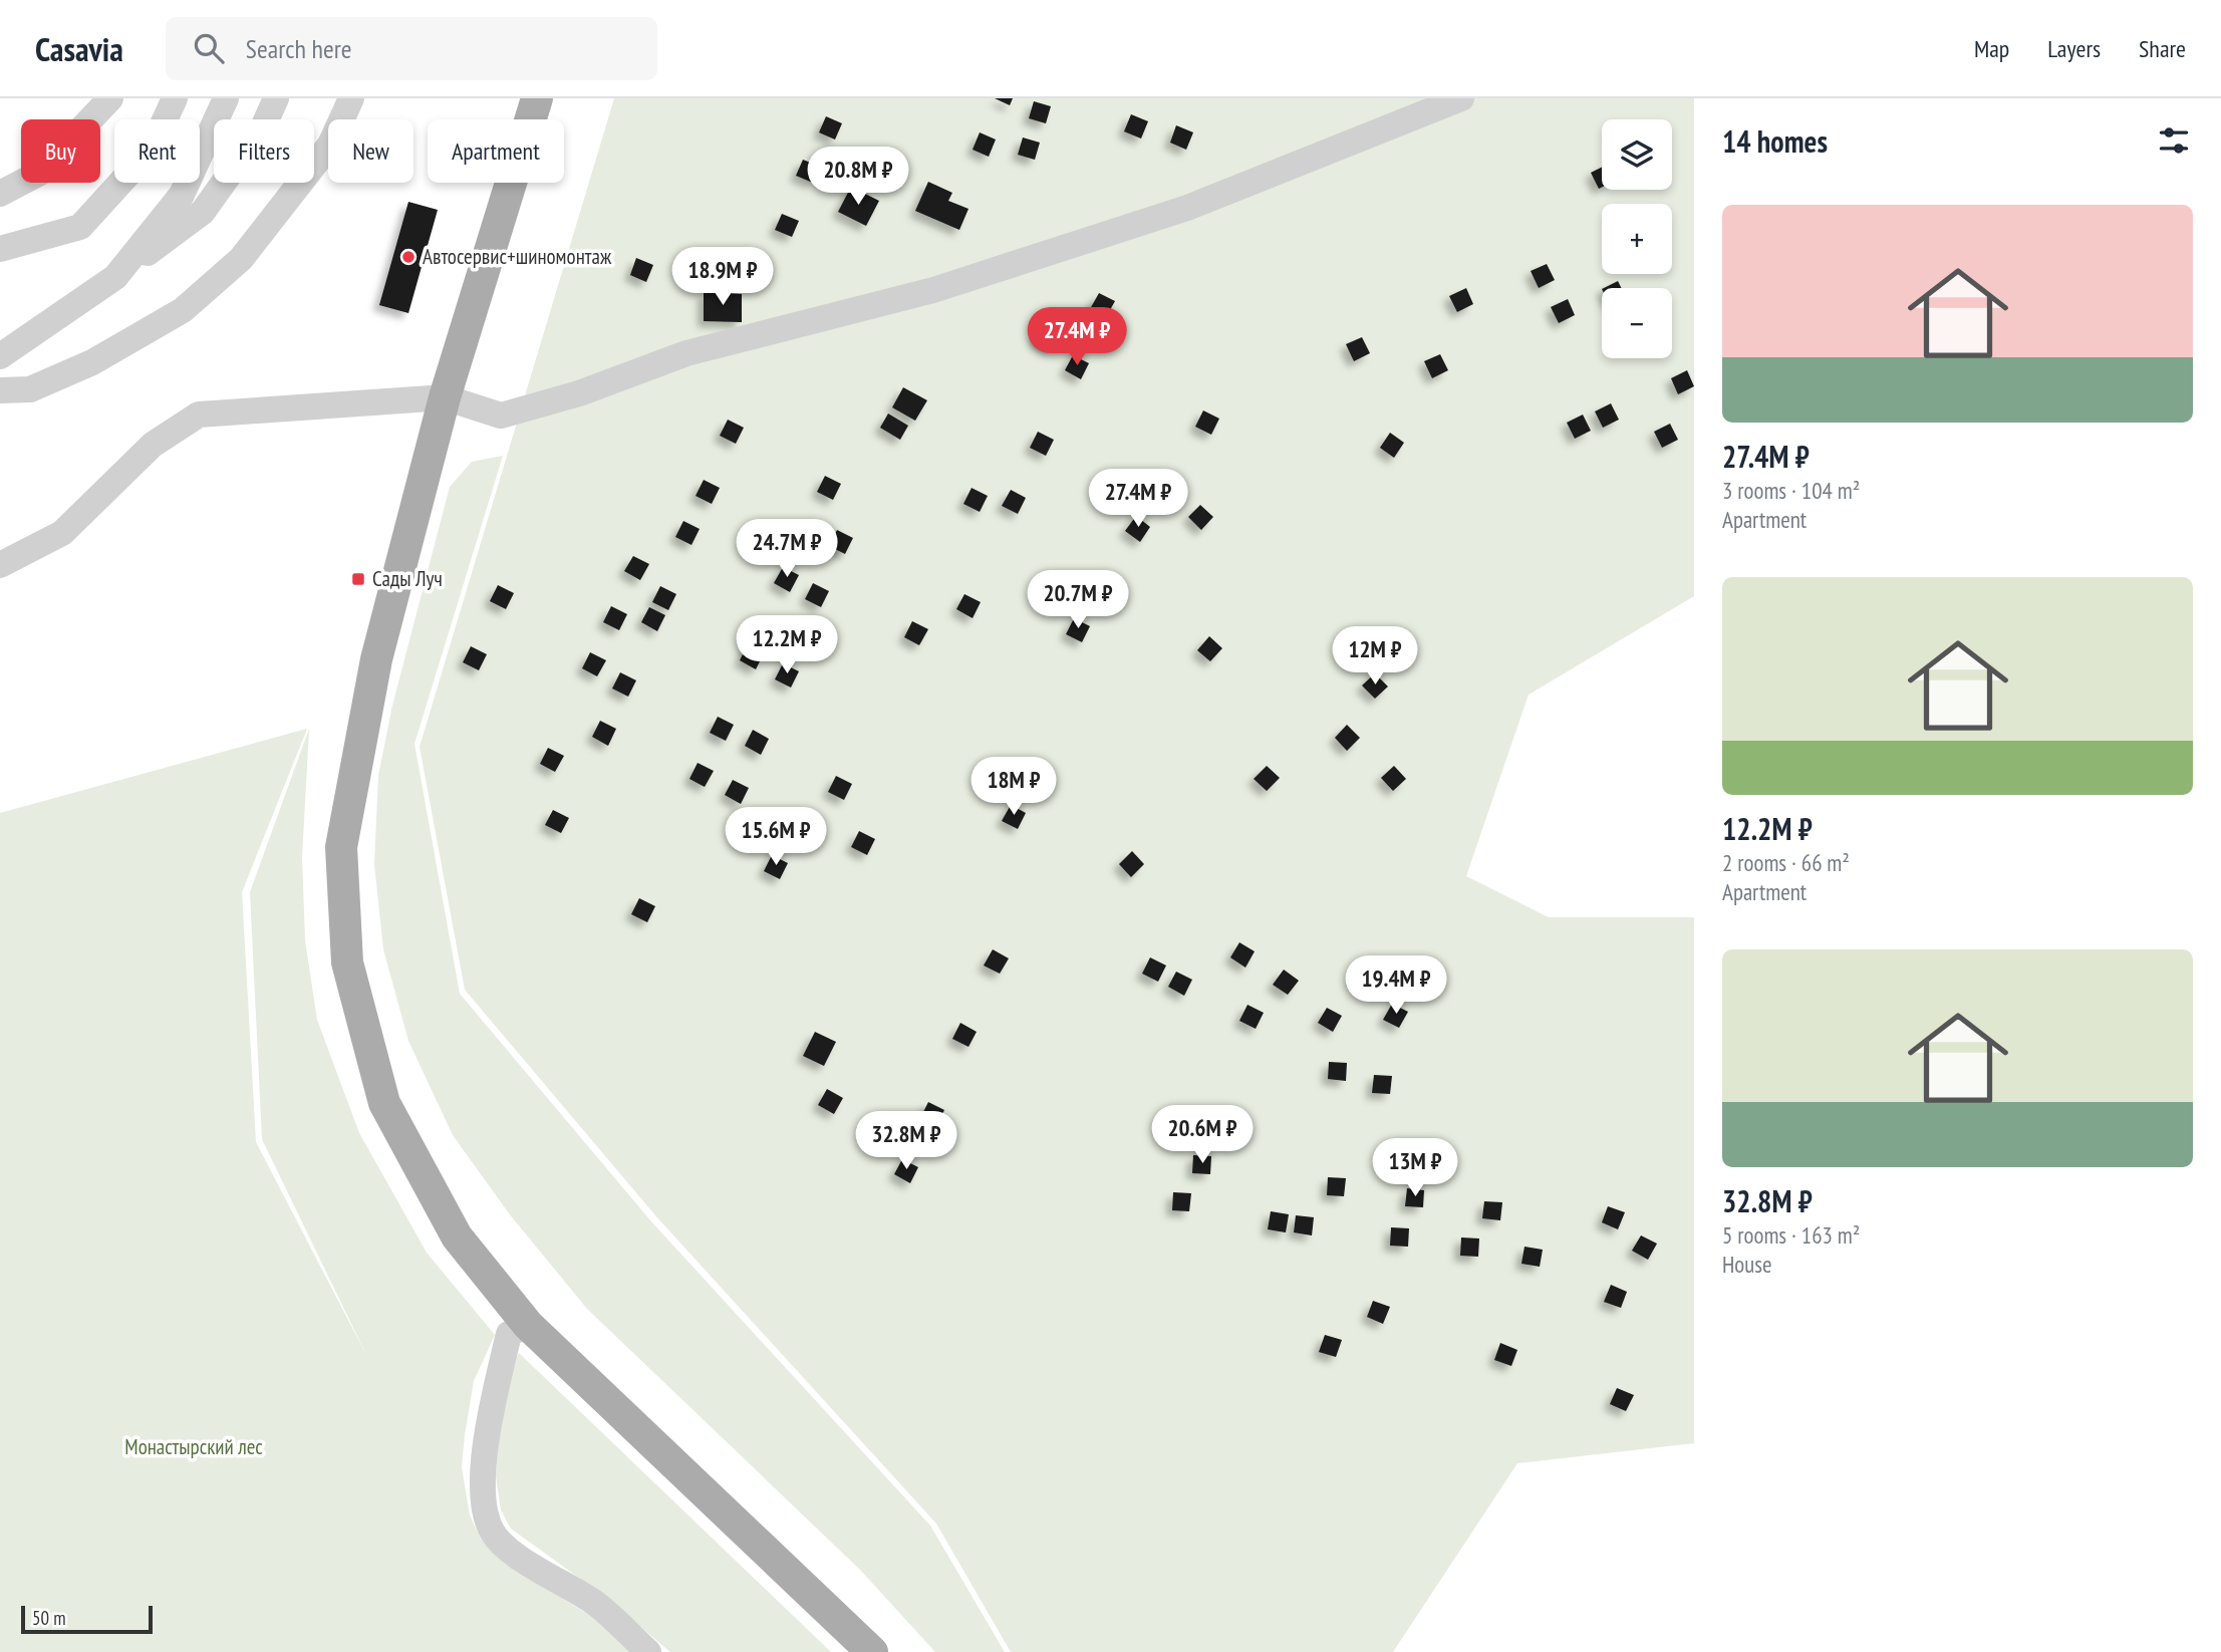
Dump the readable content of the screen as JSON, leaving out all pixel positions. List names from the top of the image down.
{
  "parks": ["Монастырский лес"],
  "places": {
    "other": ["Автосервис+шиномонтаж"],
    "transit": ["Сады Луч"]
  },
  "scale_bar": "50 m",
  "page": {
    "header": "Casavia",
    "search": "Search here",
    "nav": ["Map", "Layers", "Share"],
    "heading": "14 homes",
    "map_buttons": ["+", "−"],
    "chip": [
      "Buy",
      "Rent",
      "Filters",
      "New",
      "Apartment"
    ],
    "price": [
      "20.8M ₽",
      "18.9M ₽",
      "27.4M ₽",
      "27.4M ₽",
      "24.7M ₽",
      "20.7M ₽",
      "12.2M ₽",
      "12M ₽",
      "18M ₽",
      "15.6M ₽",
      "19.4M ₽",
      "20.6M ₽",
      "32.8M ₽",
      "13M ₽"
    ],
    "list": [
      {
        "name": "27.4M ₽",
        "note": "3 rooms · 104 m² · Apartment"
      },
      {
        "name": "12.2M ₽",
        "note": "2 rooms · 66 m² · Apartment"
      },
      {
        "name": "32.8M ₽",
        "note": "5 rooms · 163 m² · House"
      }
    ],
    "scale": "50 m"
  }
}
